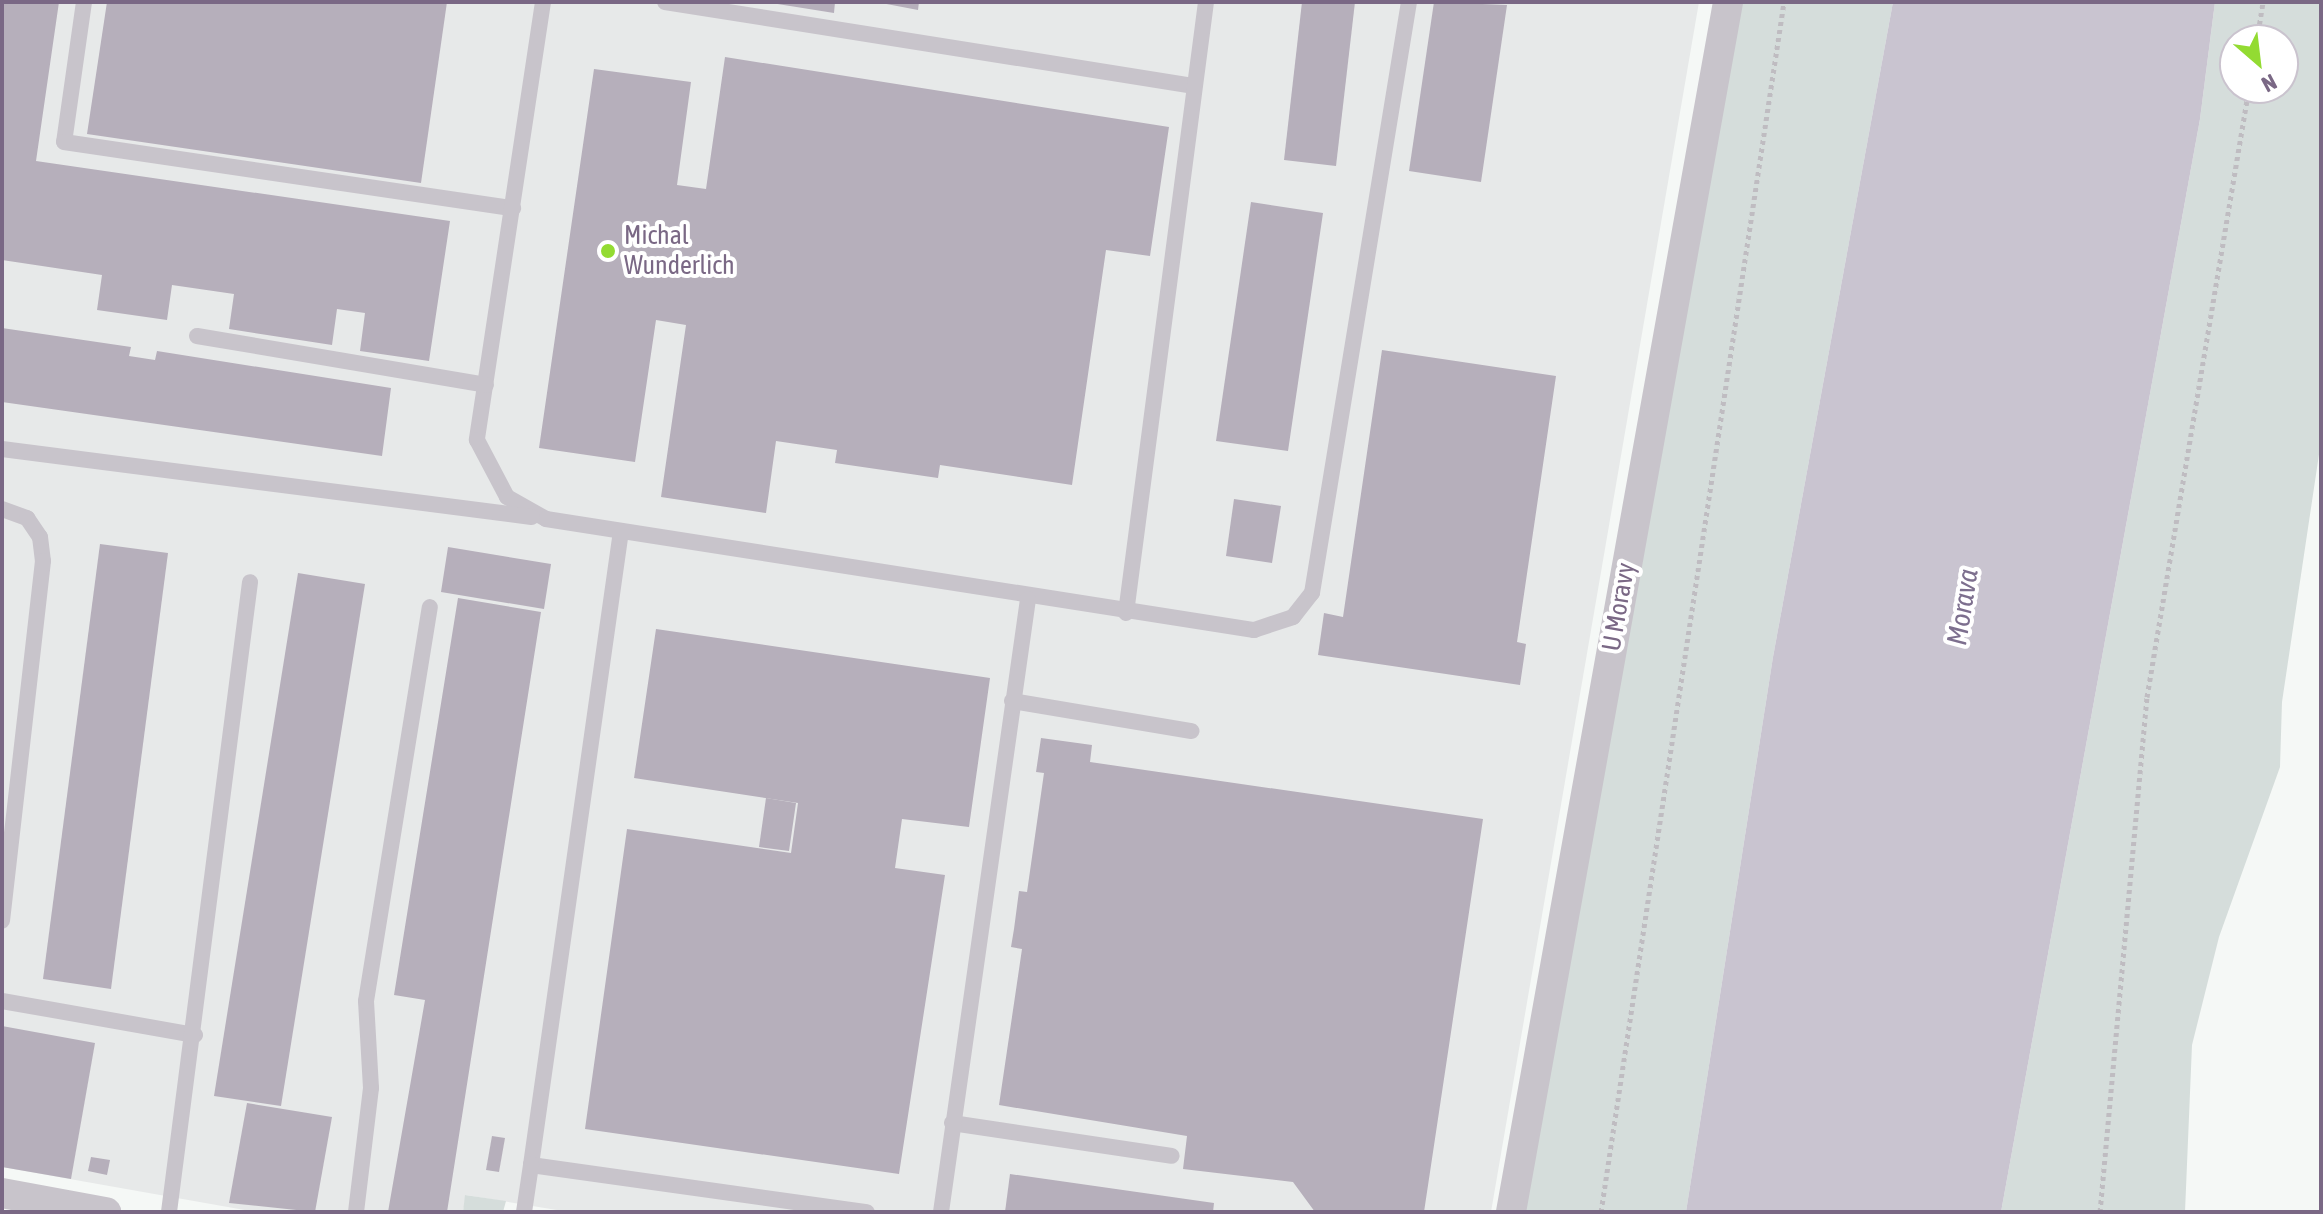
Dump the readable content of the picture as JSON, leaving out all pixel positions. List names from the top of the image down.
{
  "streets": {
    "street": ["U Moravy"]
  },
  "water": ["Morava"],
  "places": ["Michal Wunderlich"],
  "north": "bottom right"
}
